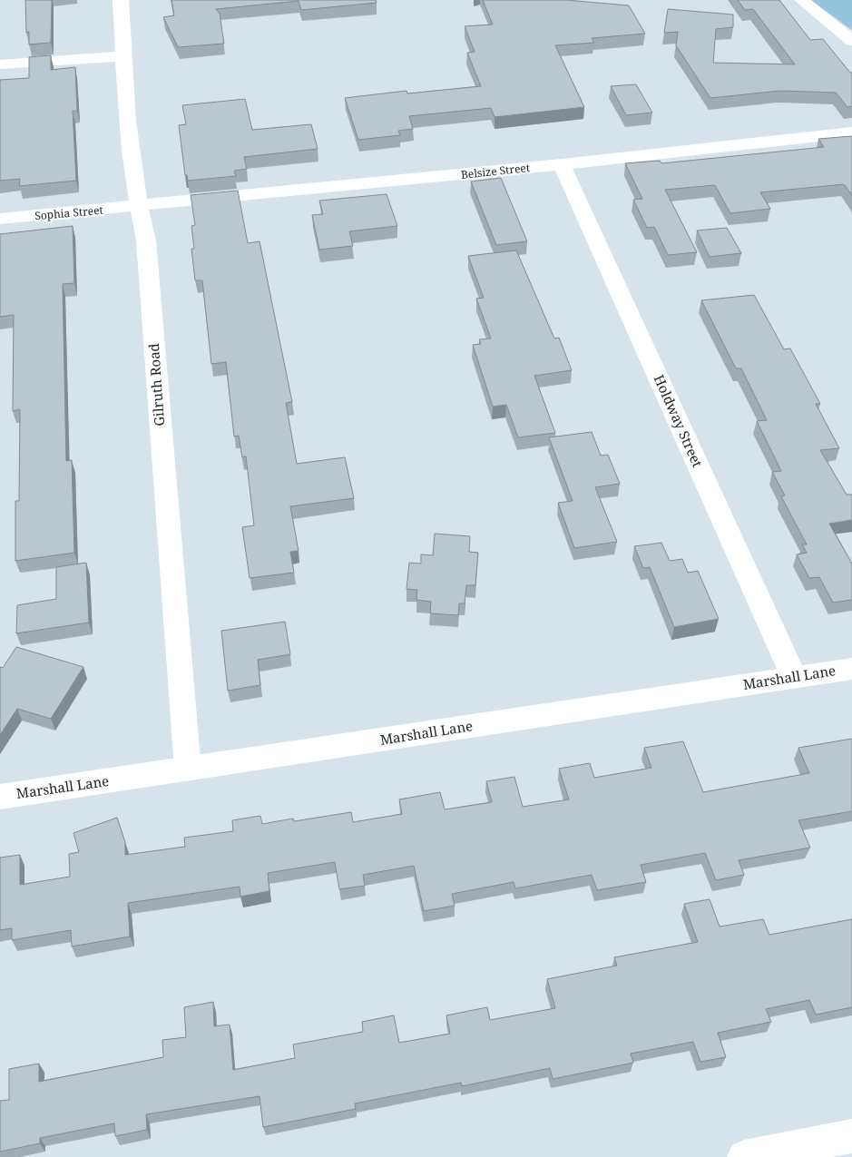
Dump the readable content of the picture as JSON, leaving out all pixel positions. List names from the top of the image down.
{
  "streets": {
    "street": [
      "Belsize Street",
      "Sophia Street",
      "Gilruth Road",
      "Holdway Street",
      "Marshall Lane"
    ]
  },
  "crossings": [
    ["Belsize Street", "Sophia Street"],
    ["Belsize Street", "Gilruth Road"],
    ["Belsize Street", "Holdway Street"],
    ["Sophia Street", "Gilruth Road"],
    ["Gilruth Road", "Marshall Lane"],
    ["Holdway Street", "Marshall Lane"]
  ]
}
